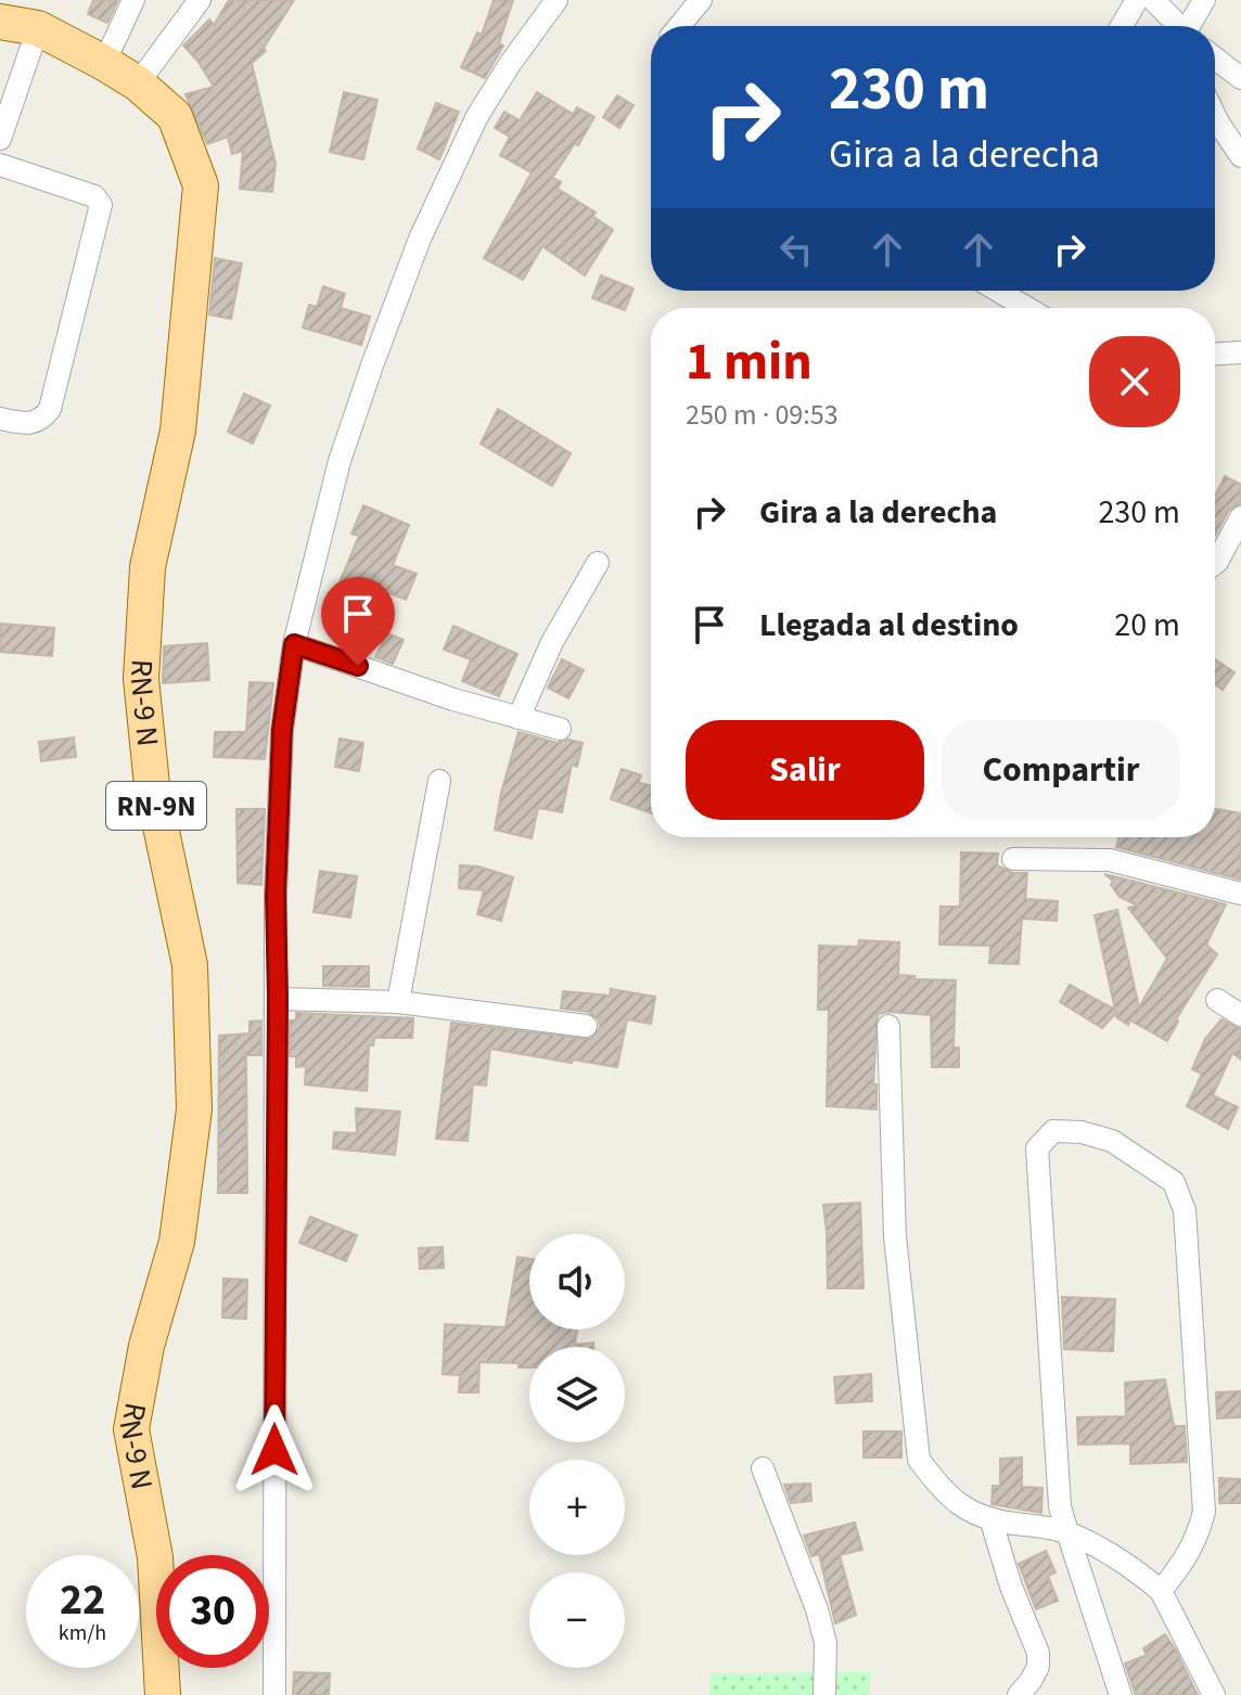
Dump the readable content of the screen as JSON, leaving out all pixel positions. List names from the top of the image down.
{
  "streets": {
    "main road": ["RN-9 N", "RN-9N"]
  },
  "page": {
    "turn": ["230 m", "Gira a la derecha"],
    "heading": ["1 min", "250 m · 09:53"],
    "list": [
      {
        "name": "Gira a la derecha",
        "value": "230 m"
      },
      {
        "name": "Llegada al destino",
        "value": "20 m"
      }
    ],
    "buttons": ["Salir", "Compartir"],
    "map_buttons": ["+", "−"],
    "speed": "22 km/h",
    "limit": "30"
  }
}
